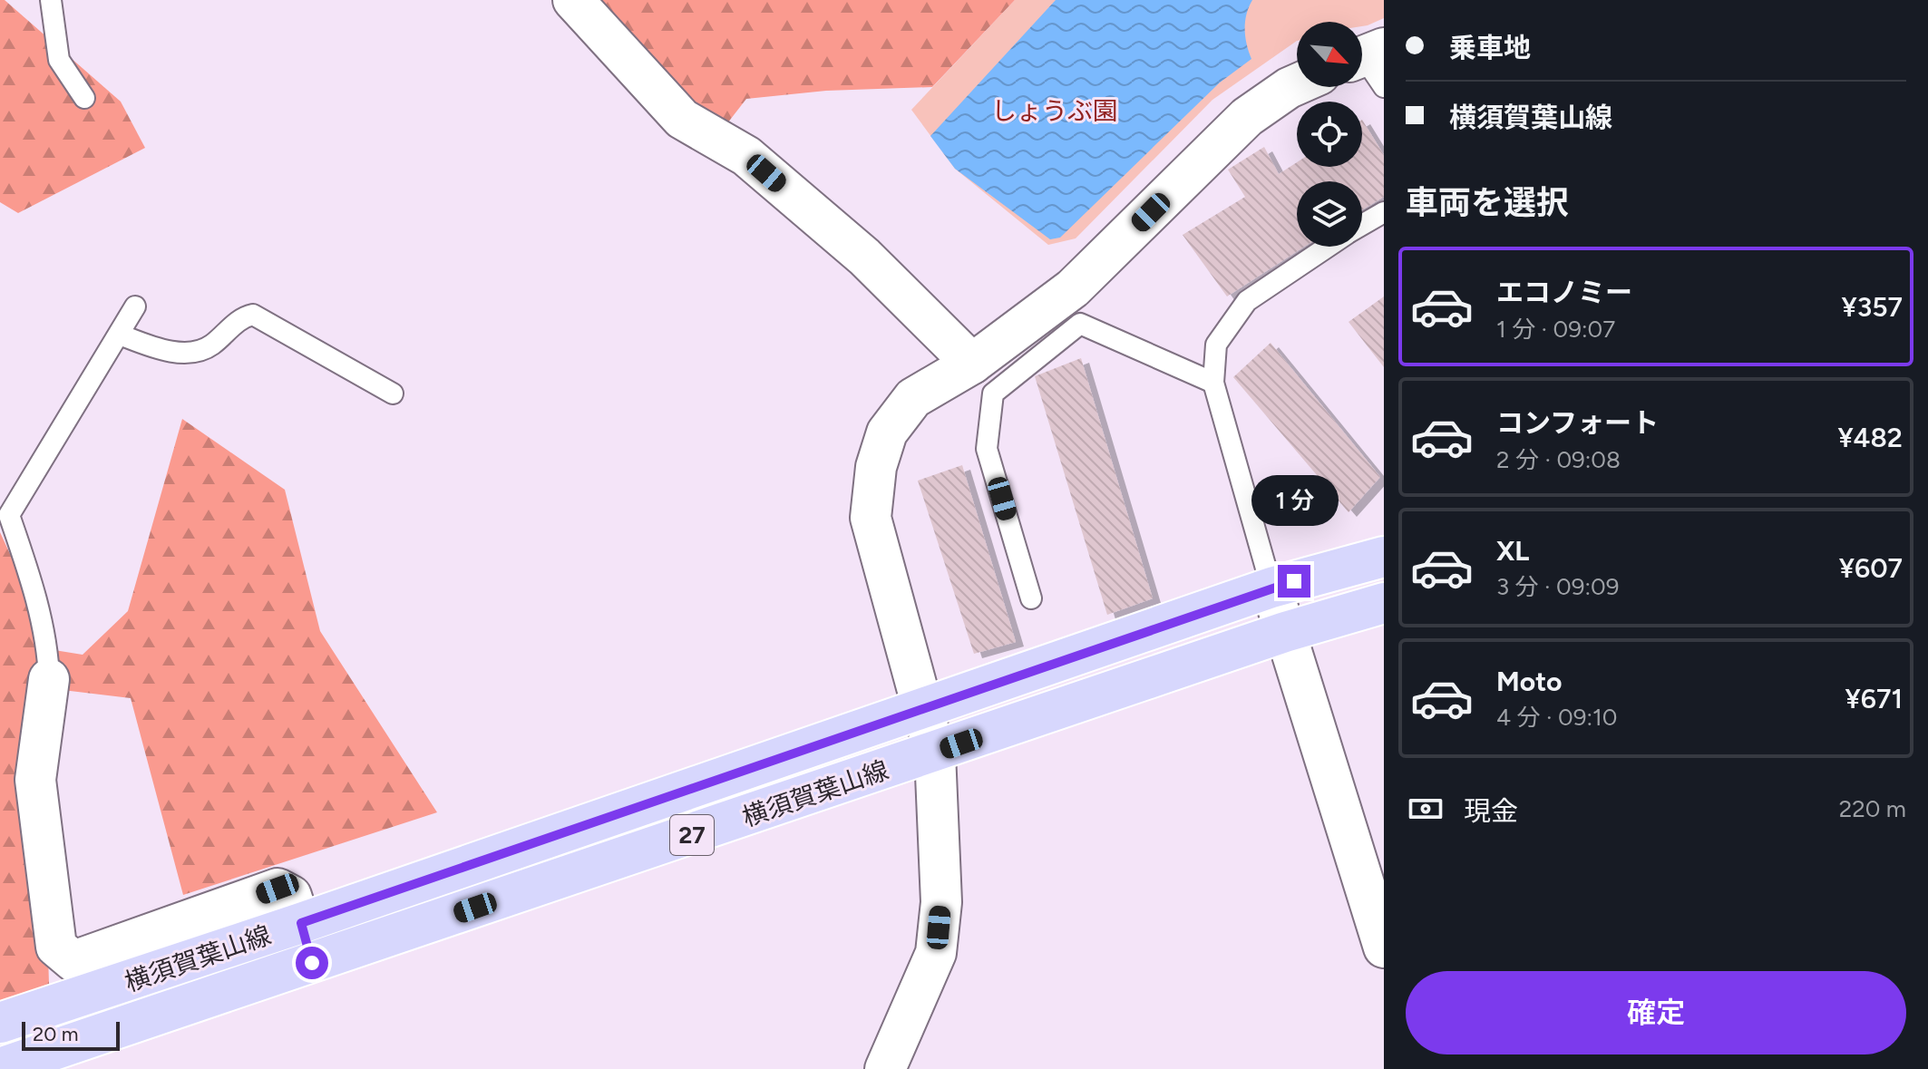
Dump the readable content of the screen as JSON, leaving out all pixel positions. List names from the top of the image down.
{
  "streets": {
    "main road": ["横須賀葉山線", "27"]
  },
  "parks": ["しょうぶ園"],
  "scale_bar": "20 m",
  "north": "bottom right",
  "page": {
    "banner": ["乗車地", "横須賀葉山線"],
    "heading": "車両を選択",
    "list": [
      {
        "name": "エコノミー",
        "note": "1 分 · 09:07",
        "value": "¥357"
      },
      {
        "name": "コンフォート",
        "note": "2 分 · 09:08",
        "value": "¥482"
      },
      {
        "name": "XL",
        "note": "3 分 · 09:09",
        "value": "¥607"
      },
      {
        "name": "Moto",
        "note": "4 分 · 09:10",
        "value": "¥671"
      }
    ],
    "bubble": "1 分",
    "pay": ["現金", "220 m"],
    "buttons": "確定",
    "scale": "20 m"
  }
}
